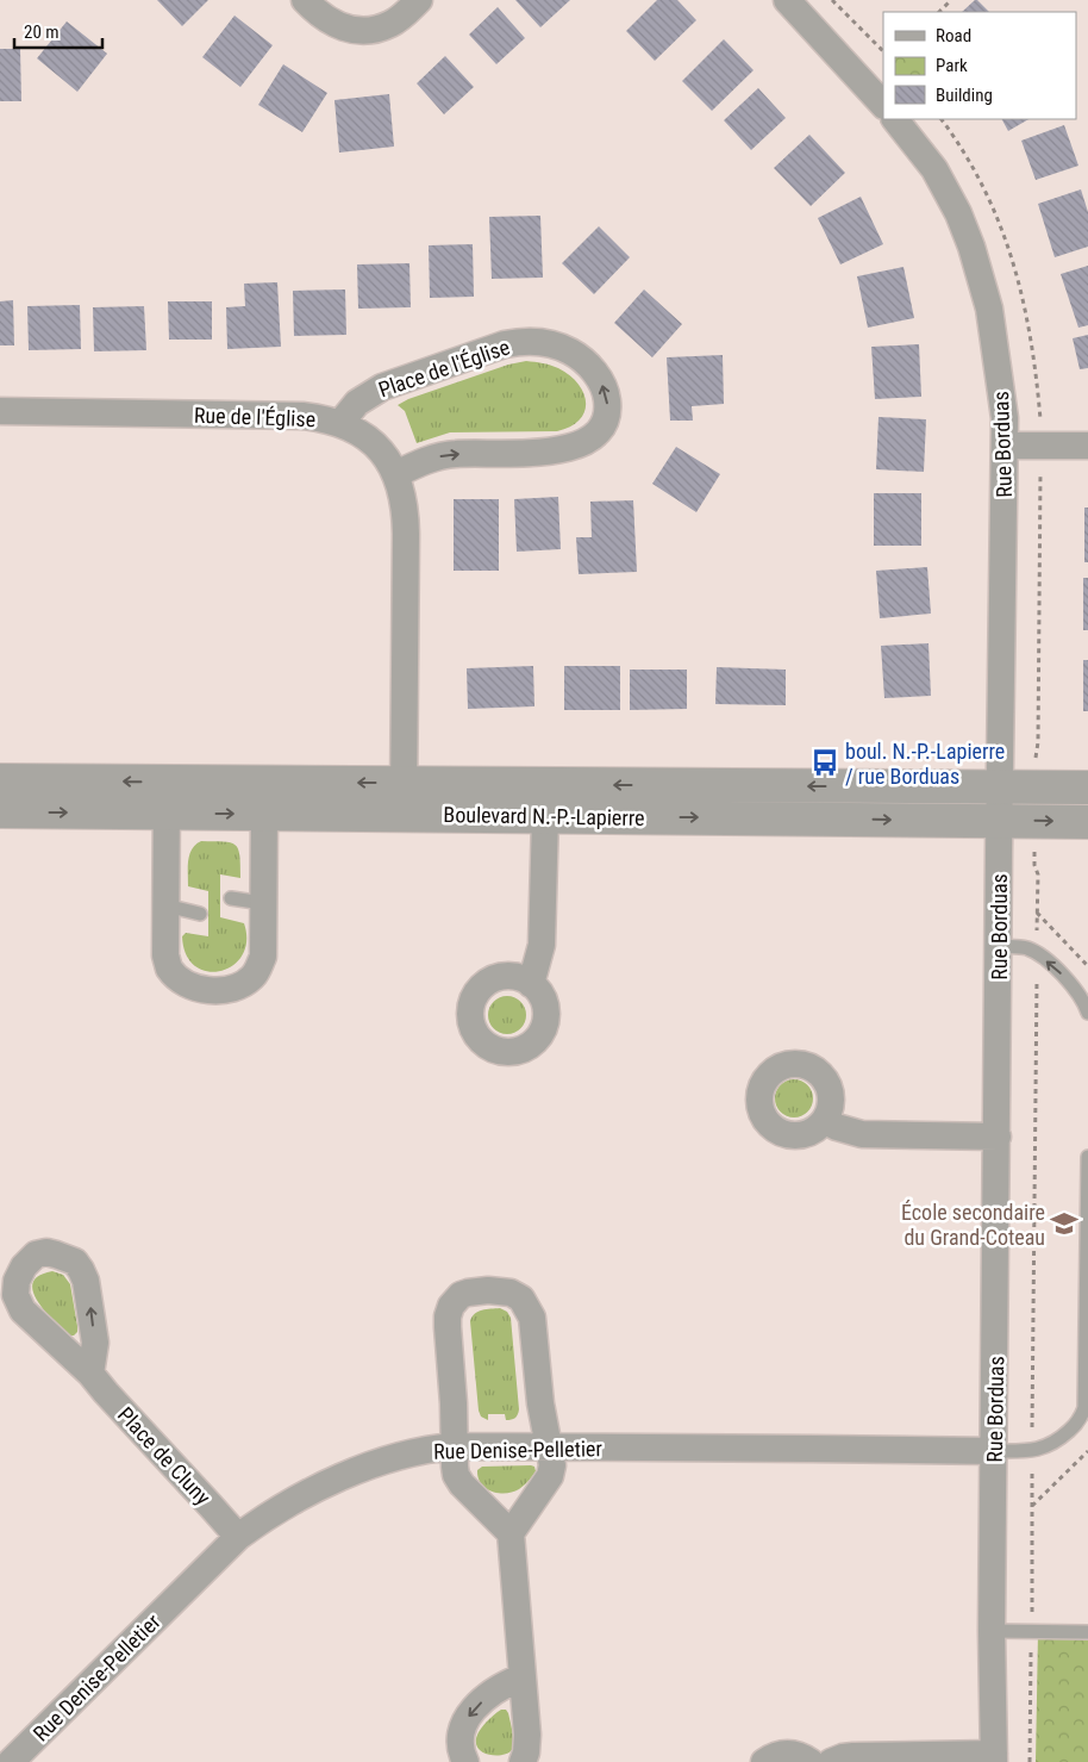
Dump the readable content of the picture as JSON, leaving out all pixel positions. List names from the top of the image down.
{
  "streets": {
    "street": [
      "Place de l'Église",
      "Rue de l'Église",
      "Rue Borduas",
      "Boulevard N.-P.-Lapierre",
      "Rue Denise-Pelletier",
      "Place de Cluny"
    ]
  },
  "crossings": [
    ["Place de l'Église", "Rue de l'Église"],
    ["Rue de l'Église", "Boulevard N.-P.-Lapierre"],
    ["Rue Borduas", "Boulevard N.-P.-Lapierre"],
    ["Rue Borduas", "Rue Denise-Pelletier"],
    ["Rue Denise-Pelletier", "Place de Cluny"]
  ],
  "places": {
    "bus stop": ["boul. N.-P.-Lapierre / rue Borduas"],
    "school or university": ["École secondaire du Grand-Coteau"]
  },
  "legend": ["Road", "Park", "Building"],
  "scale_bar": "20 m"
}
